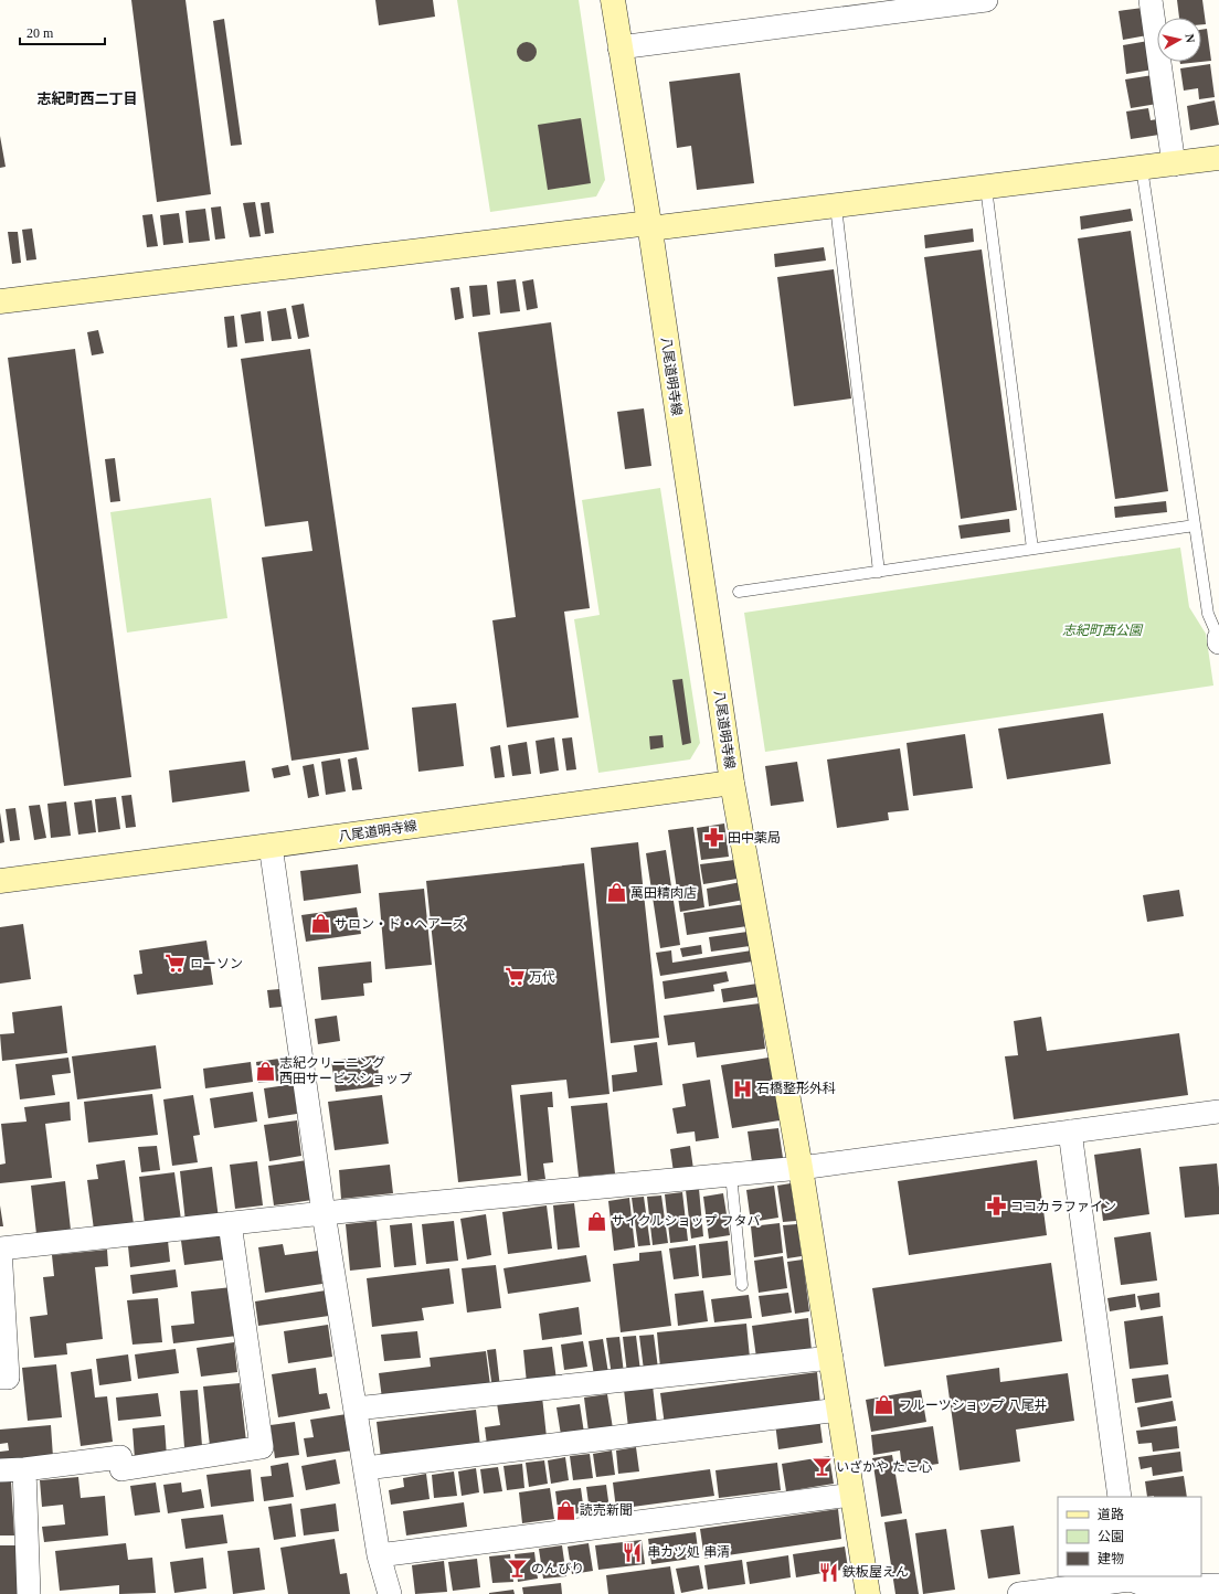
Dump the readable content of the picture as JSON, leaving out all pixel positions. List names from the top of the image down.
{
  "streets": {
    "street": ["八尾道明寺線"]
  },
  "districts": ["志紀町西二丁目"],
  "parks": ["志紀町西公園"],
  "places": {
    "pharmacy": ["田中薬局", "ココカラファイン"],
    "shop": [
      "萬田精肉店",
      "サロン・ド・ヘアーズ",
      "志紀クリーニング 西田サービスショップ",
      "サイクルショップ フタバ",
      "フルーツショップ 八尾井",
      "読売新聞"
    ],
    "supermarket": ["ローソン", "万代"],
    "hospital": ["石橋整形外科"],
    "bar": ["いざかや たこ心", "のんびり"],
    "restaurant": ["串カツ処 串清", "鉄板屋えん"]
  },
  "legend": ["道路", "公園", "建物"],
  "scale_bar": "20 m",
  "north": "right"
}
